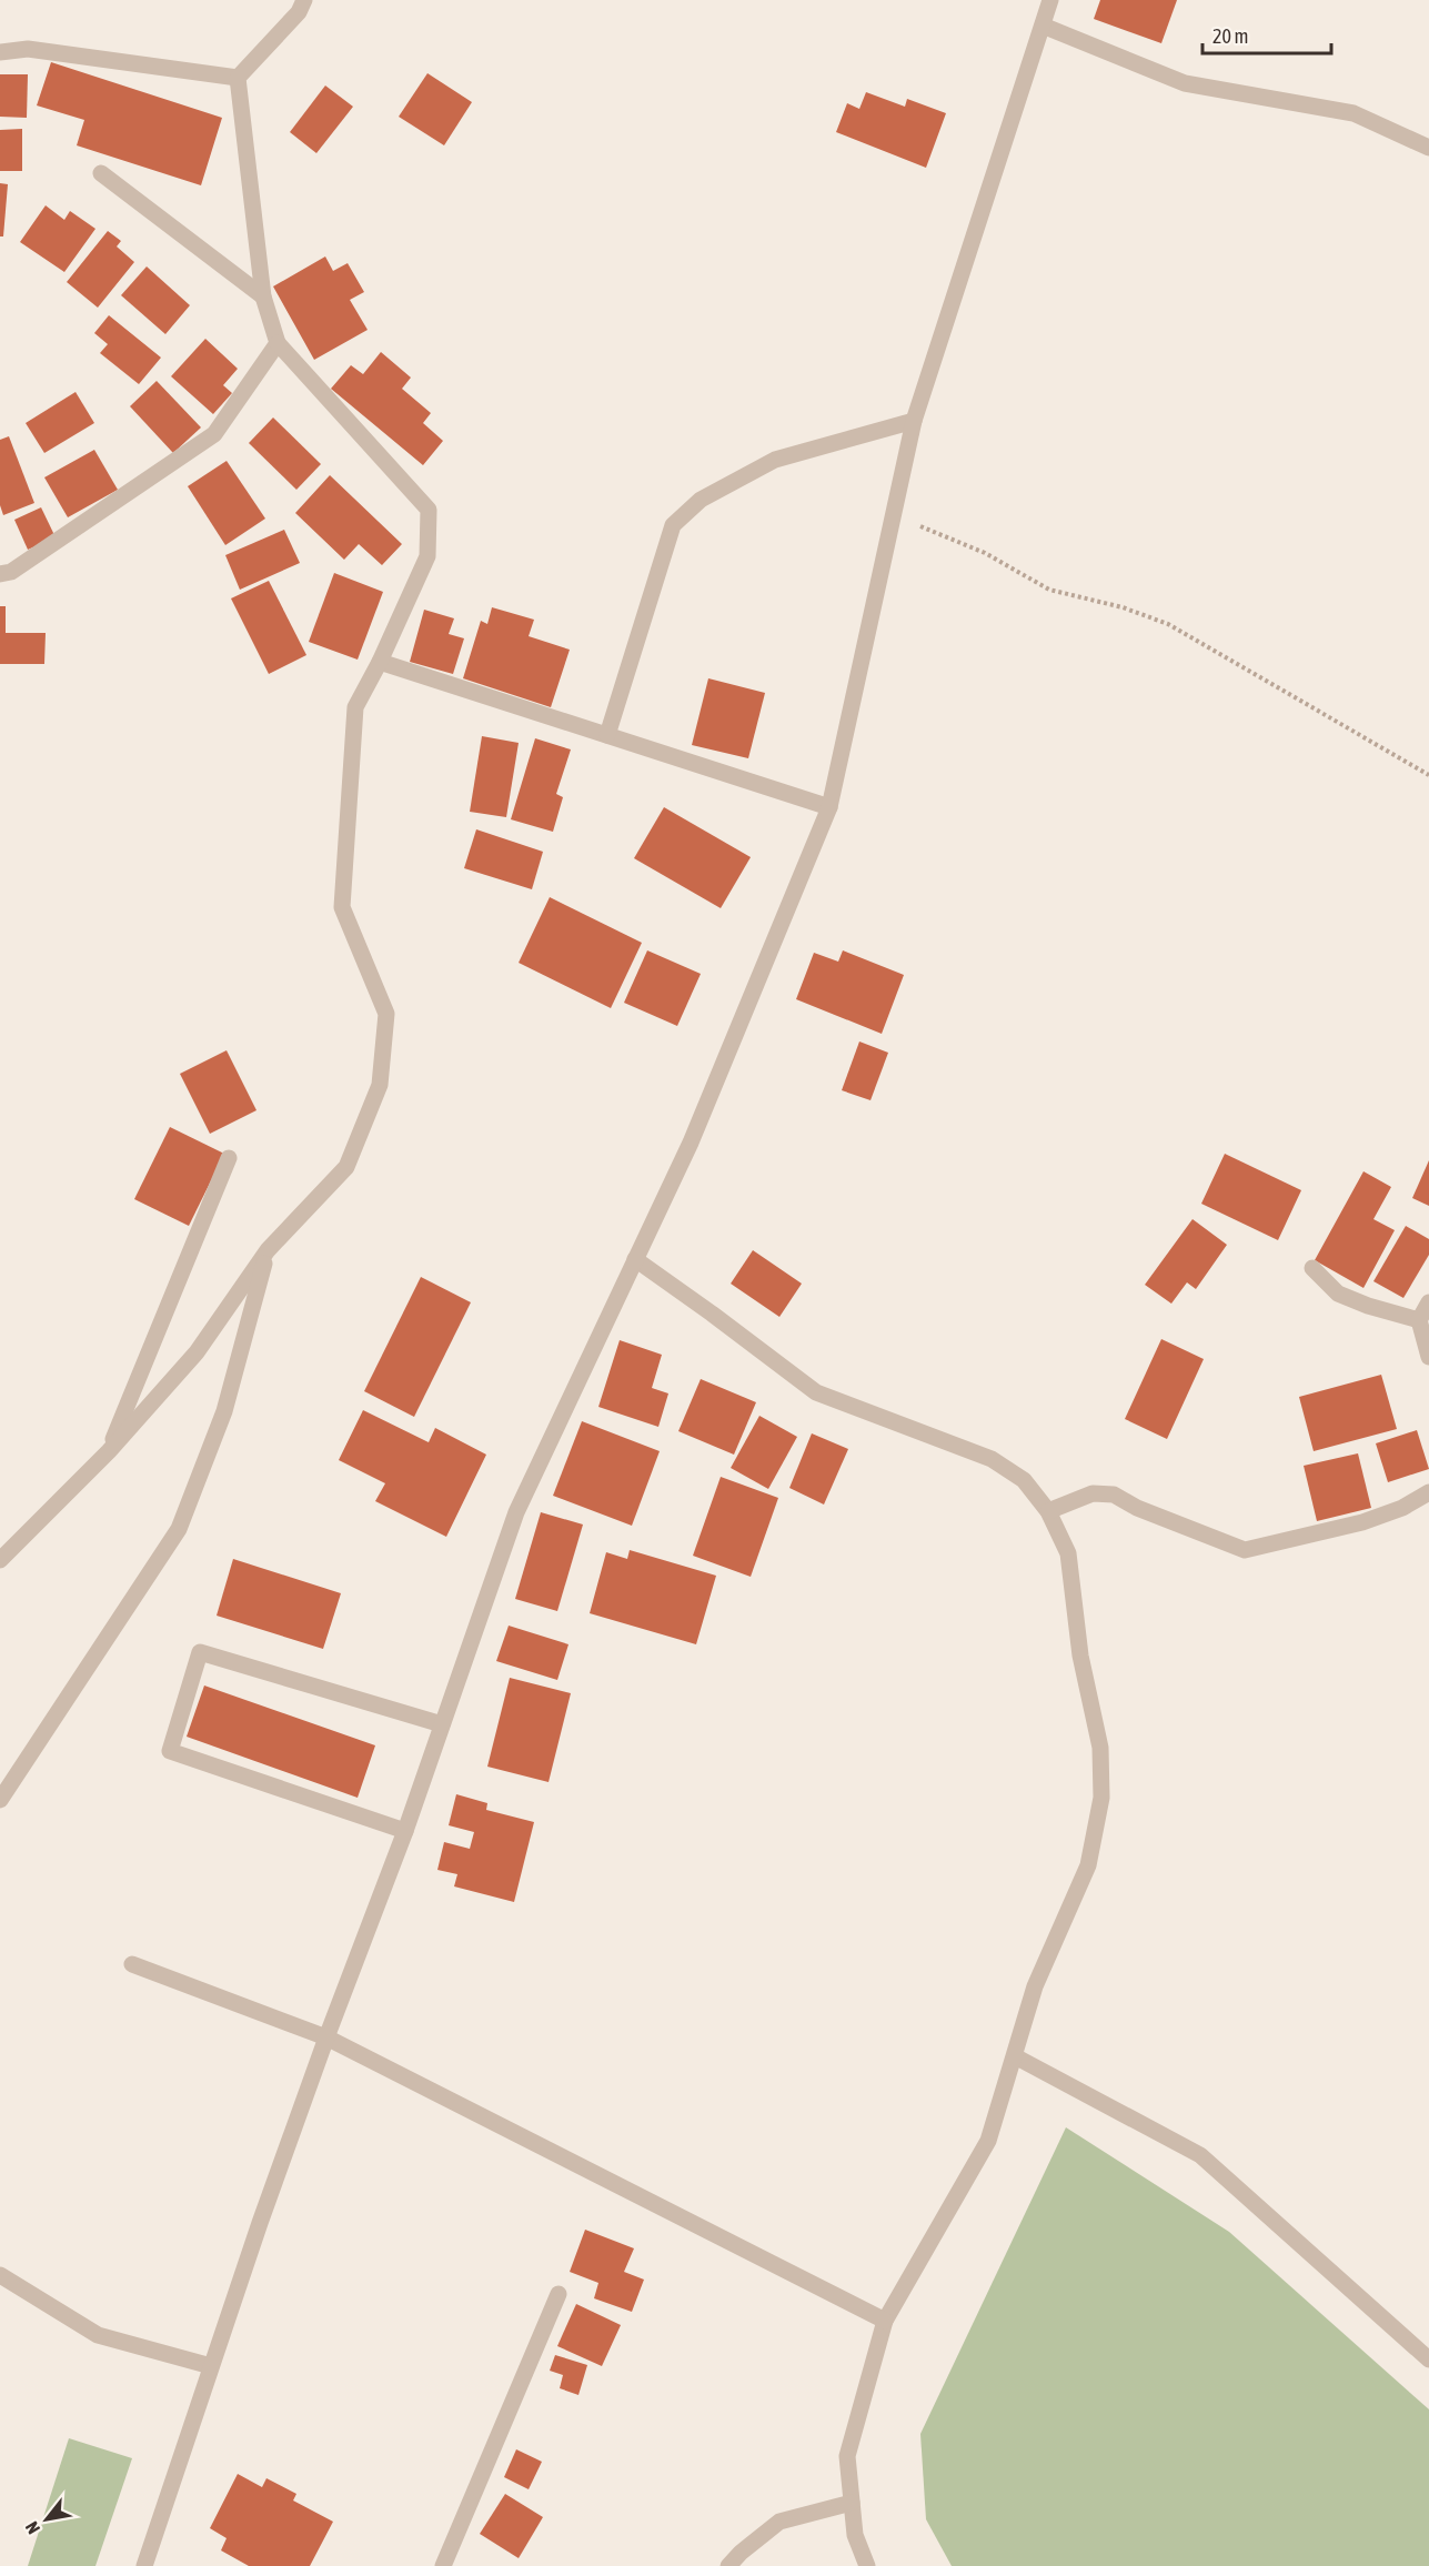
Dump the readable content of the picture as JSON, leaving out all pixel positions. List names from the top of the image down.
{
  "scale_bar": "20 m",
  "north": "bottom left"
}
